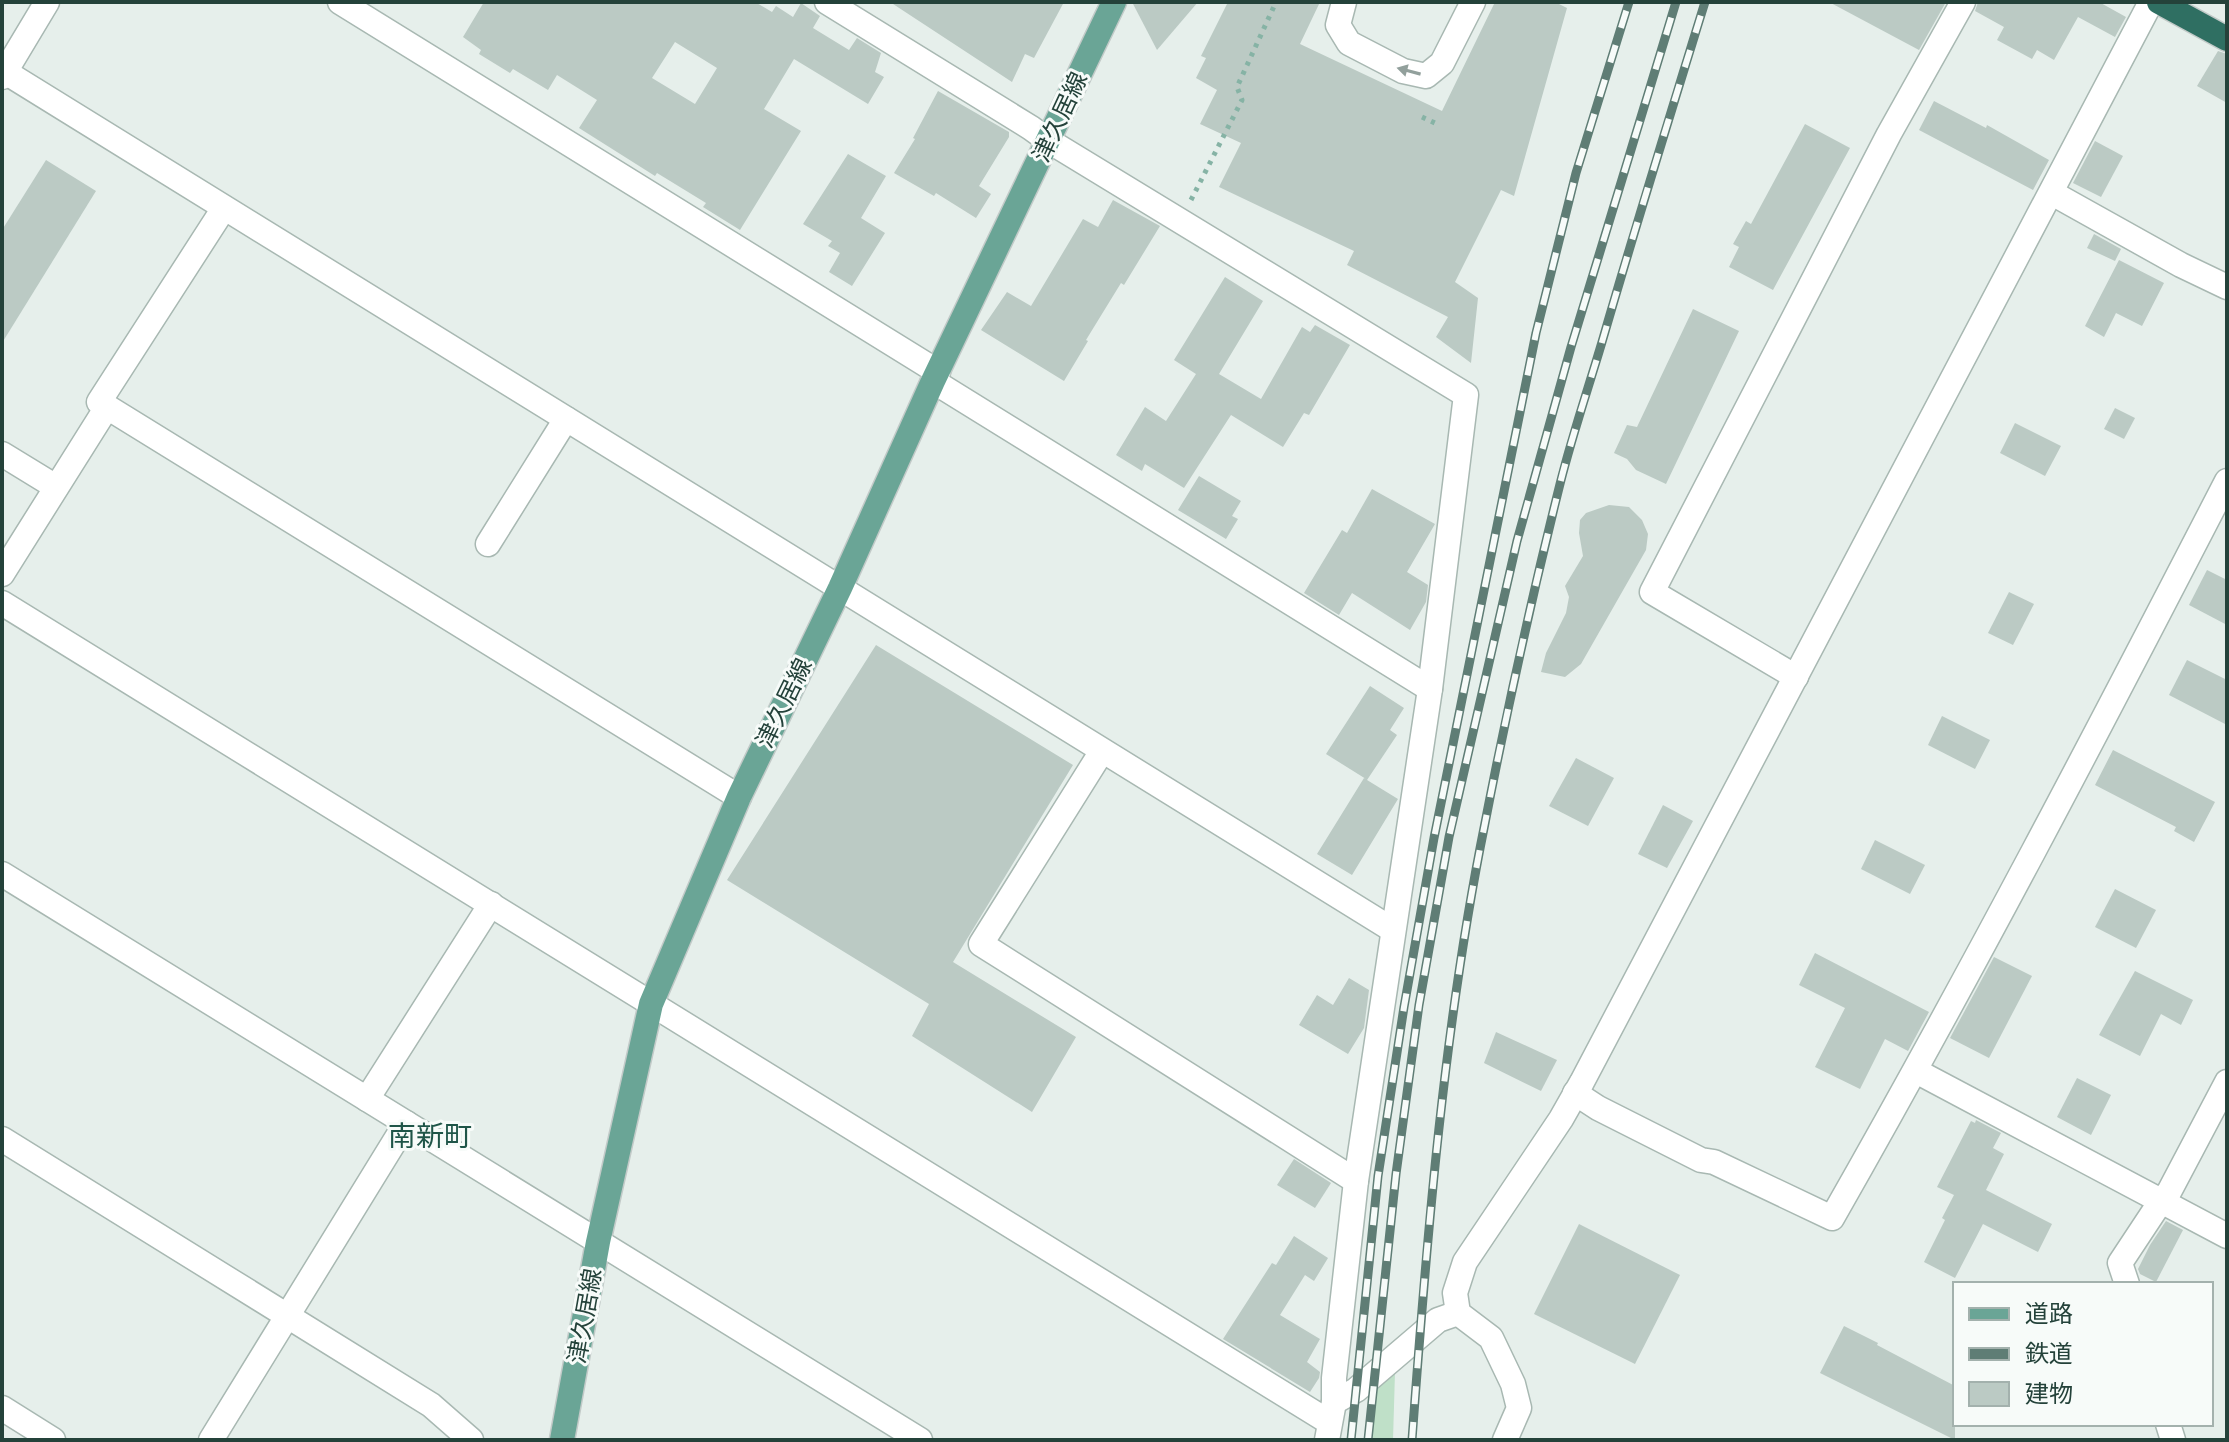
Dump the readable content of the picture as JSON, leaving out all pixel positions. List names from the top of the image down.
{
  "streets": {
    "main road": ["津久居線"]
  },
  "districts": ["南新町"],
  "legend": ["道路", "鉄道", "建物"]
}
